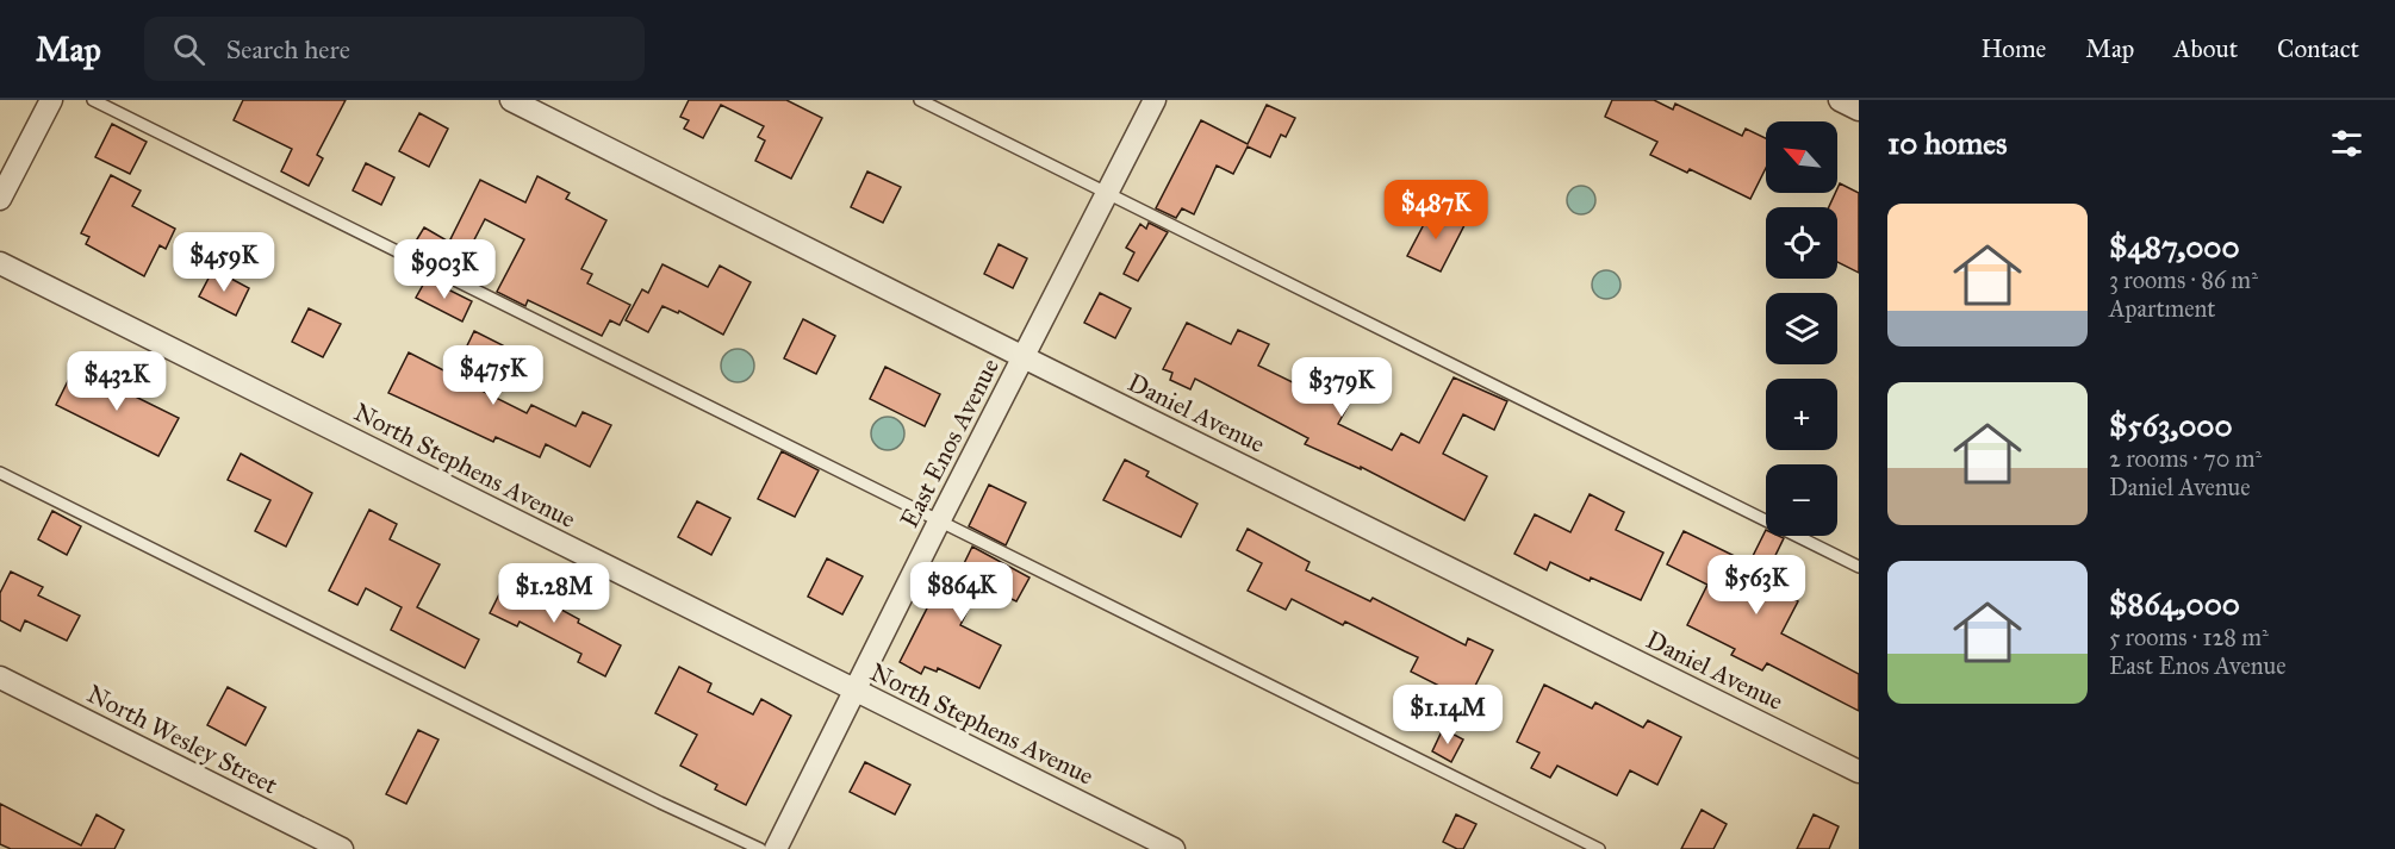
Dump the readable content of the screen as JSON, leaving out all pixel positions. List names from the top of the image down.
{
  "streets": {
    "street": [
      "Daniel Avenue",
      "East Enos Avenue",
      "North Stephens Avenue",
      "North Wesley Street"
    ]
  },
  "crossings": [
    ["Daniel Avenue", "East Enos Avenue"],
    ["East Enos Avenue", "North Stephens Avenue"]
  ],
  "north": "top left",
  "page": {
    "header": "Map",
    "search": "Search here",
    "nav": [
      "Home",
      "Map",
      "About",
      "Contact"
    ],
    "heading": "10 homes",
    "map_buttons": ["+", "−"],
    "price": [
      "$487K",
      "$459K",
      "$903K",
      "$475K",
      "$432K",
      "$379K",
      "$563K",
      "$864K",
      "$1.28M",
      "$1.14M"
    ],
    "list": [
      {
        "name": "$487,000",
        "note": "3 rooms · 86 m² · Apartment"
      },
      {
        "name": "$563,000",
        "note": "2 rooms · 70 m² · Daniel Avenue"
      },
      {
        "name": "$864,000",
        "note": "5 rooms · 128 m² · East Enos Avenue"
      }
    ]
  }
}
